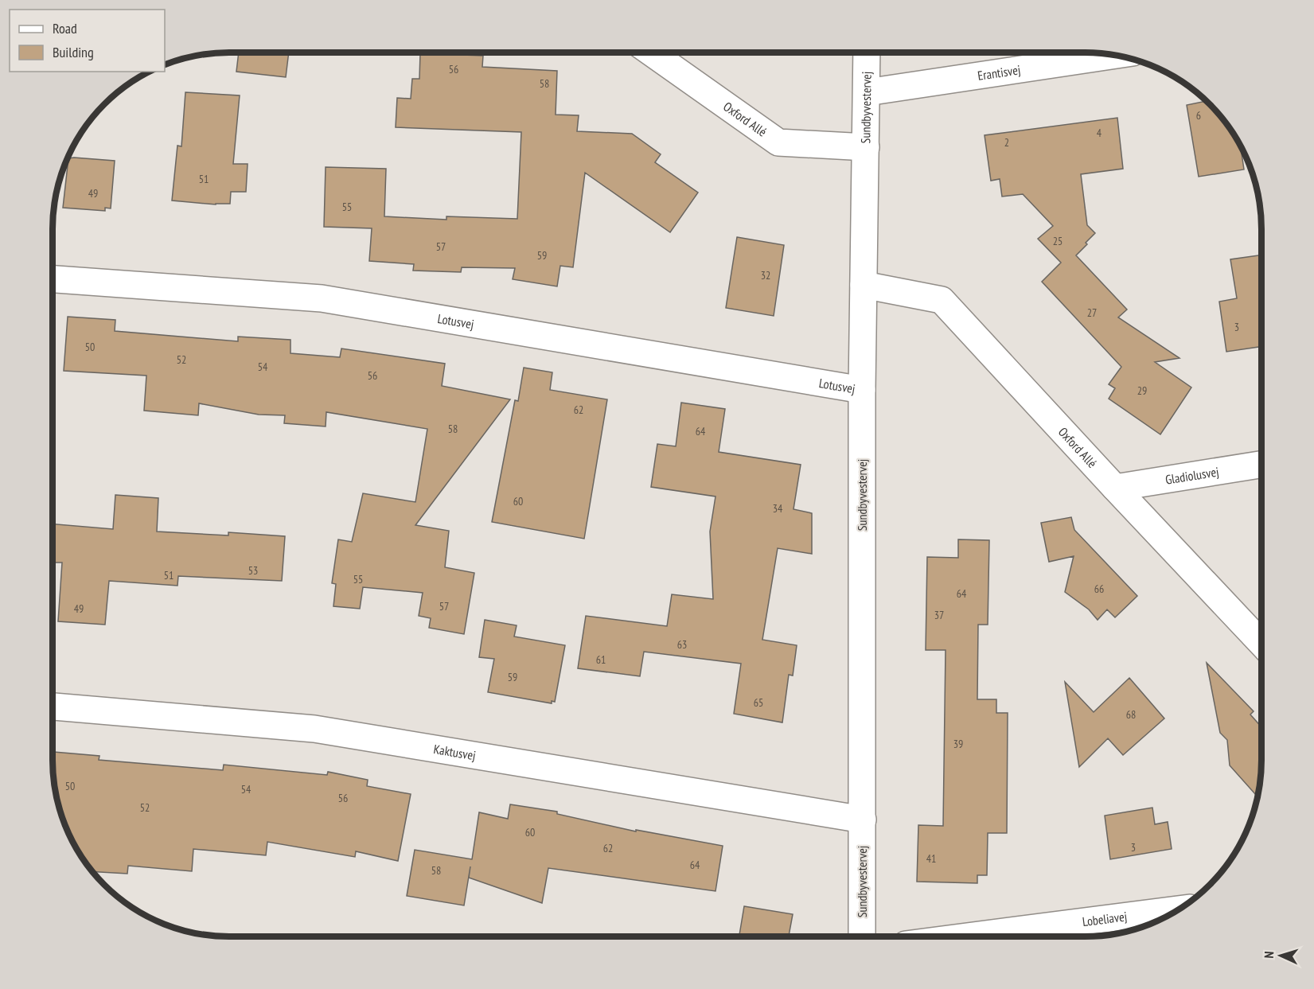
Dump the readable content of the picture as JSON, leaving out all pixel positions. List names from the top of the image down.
{
  "streets": {
    "street": [
      "Erantisvej",
      "Sundbyvestervej",
      "Oxford Allé",
      "Lotusvej",
      "Gladiolusvej",
      "Kaktusvej",
      "Lobeliavej"
    ]
  },
  "crossings": [
    ["Erantisvej", "Sundbyvestervej"],
    ["Sundbyvestervej", "Oxford Allé"],
    ["Sundbyvestervej", "Lotusvej"],
    ["Sundbyvestervej", "Kaktusvej"],
    ["Oxford Allé", "Gladiolusvej"]
  ],
  "house_numbers": [
    "56",
    "58",
    "6",
    "4",
    "2",
    "51",
    "49",
    "55",
    "25",
    "57",
    "59",
    "32",
    "27",
    "3",
    "50",
    "52",
    "54",
    "56",
    "29",
    "62",
    "58",
    "64",
    "60",
    "34",
    "53",
    "51",
    "55",
    "66",
    "64",
    "57",
    "49",
    "37",
    "63",
    "61",
    "59",
    "65",
    "68",
    "39",
    "50",
    "54",
    "56",
    "52",
    "60",
    "3",
    "62",
    "41",
    "64",
    "58"
  ],
  "legend": ["Road", "Building"],
  "north": "left"
}
